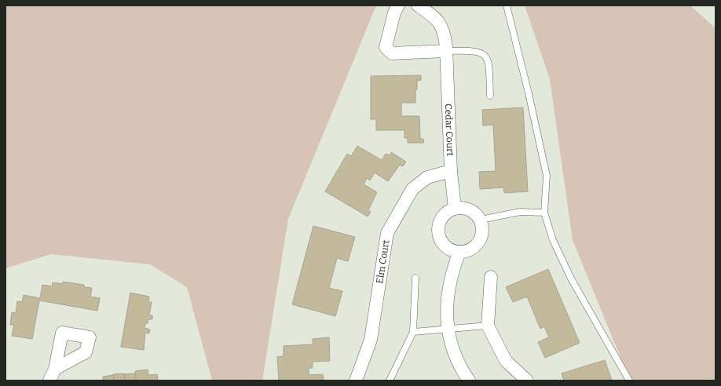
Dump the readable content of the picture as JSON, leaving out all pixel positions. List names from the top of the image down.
{
  "streets": {
    "street": ["Cedar Court", "Elm Court"]
  },
  "crossings": [
    ["Cedar Court", "Elm Court"]
  ]
}
